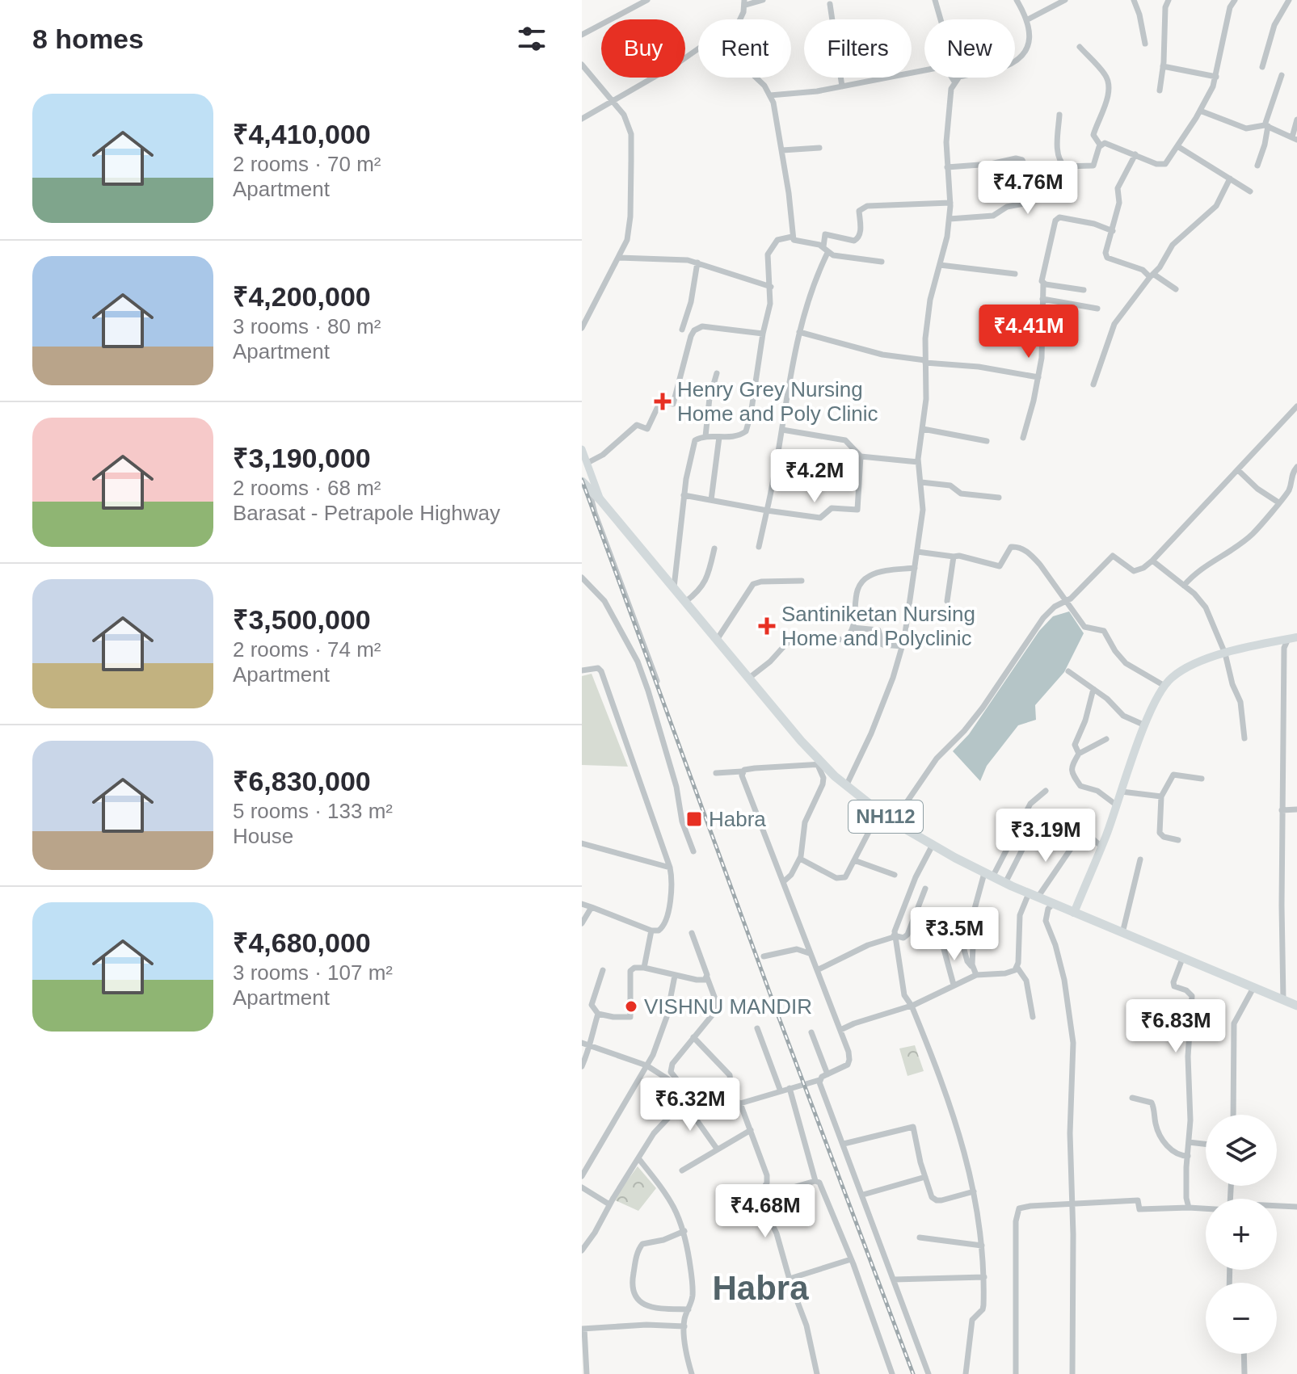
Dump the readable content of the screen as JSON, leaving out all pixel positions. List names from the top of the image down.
{
  "streets": {
    "highway": ["NH112"]
  },
  "districts": ["Habra"],
  "places": {
    "health": ["Henry Grey Nursing Home and Poly Clinic", "Santiniketan Nursing Home and Polyclinic"],
    "transit": ["Habra"],
    "other": ["VISHNU MANDIR"]
  },
  "page": {
    "heading": "8 homes",
    "chip": [
      "Buy",
      "Rent",
      "Filters",
      "New"
    ],
    "list": [
      {
        "name": "₹4,410,000",
        "note": "2 rooms · 70 m² · Apartment"
      },
      {
        "name": "₹4,200,000",
        "note": "3 rooms · 80 m² · Apartment"
      },
      {
        "name": "₹3,190,000",
        "note": "2 rooms · 68 m² · Barasat - Petrapole Highway"
      },
      {
        "name": "₹3,500,000",
        "note": "2 rooms · 74 m² · Apartment"
      },
      {
        "name": "₹6,830,000",
        "note": "5 rooms · 133 m² · House"
      },
      {
        "name": "₹4,680,000",
        "note": "3 rooms · 107 m² · Apartment"
      }
    ],
    "price": [
      "₹4.76M",
      "₹4.41M",
      "₹4.2M",
      "₹3.19M",
      "₹3.5M",
      "₹6.83M",
      "₹6.32M",
      "₹4.68M"
    ],
    "map_buttons": ["+", "−"]
  }
}
